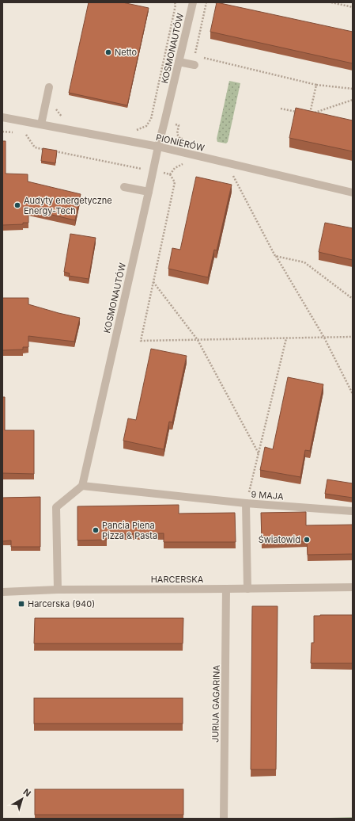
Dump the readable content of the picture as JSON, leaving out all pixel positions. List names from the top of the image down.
{
  "streets": {
    "street": [
      "KOSMONAUTÓW",
      "PIONIERÓW",
      "9 MAJA",
      "HARCERSKA",
      "JURIJA GAGARINA"
    ]
  },
  "crossings": [
    ["KOSMONAUTÓW", "PIONIERÓW"],
    ["9 MAJA", "HARCERSKA"],
    ["HARCERSKA", "JURIJA GAGARINA"]
  ],
  "places": {
    "other": [
      "Netto",
      "Audyty energetyczne Energy-Tech",
      "Pancia Piena Pizza & Pasta",
      "Światowid"
    ],
    "transit": ["Harcerska (940)"]
  },
  "north": "top right"
}
